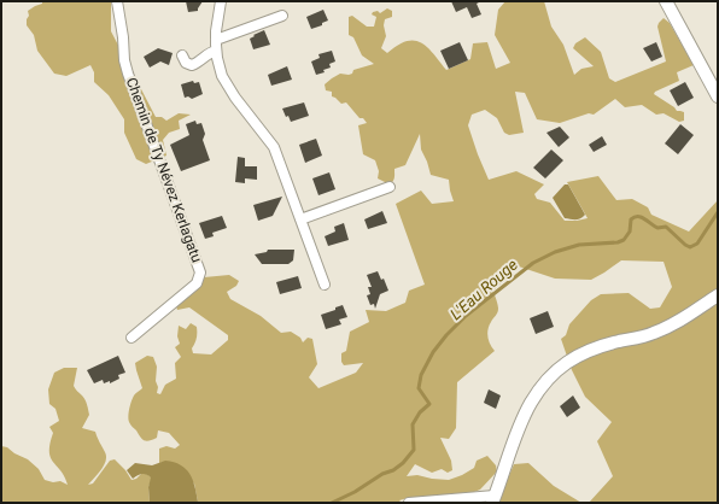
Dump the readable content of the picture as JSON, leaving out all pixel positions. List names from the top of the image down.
{
  "streets": {
    "street": ["Chemin de Ty Névez Kerlagatu"]
  },
  "water": ["L'Eau Rouge"]
}
